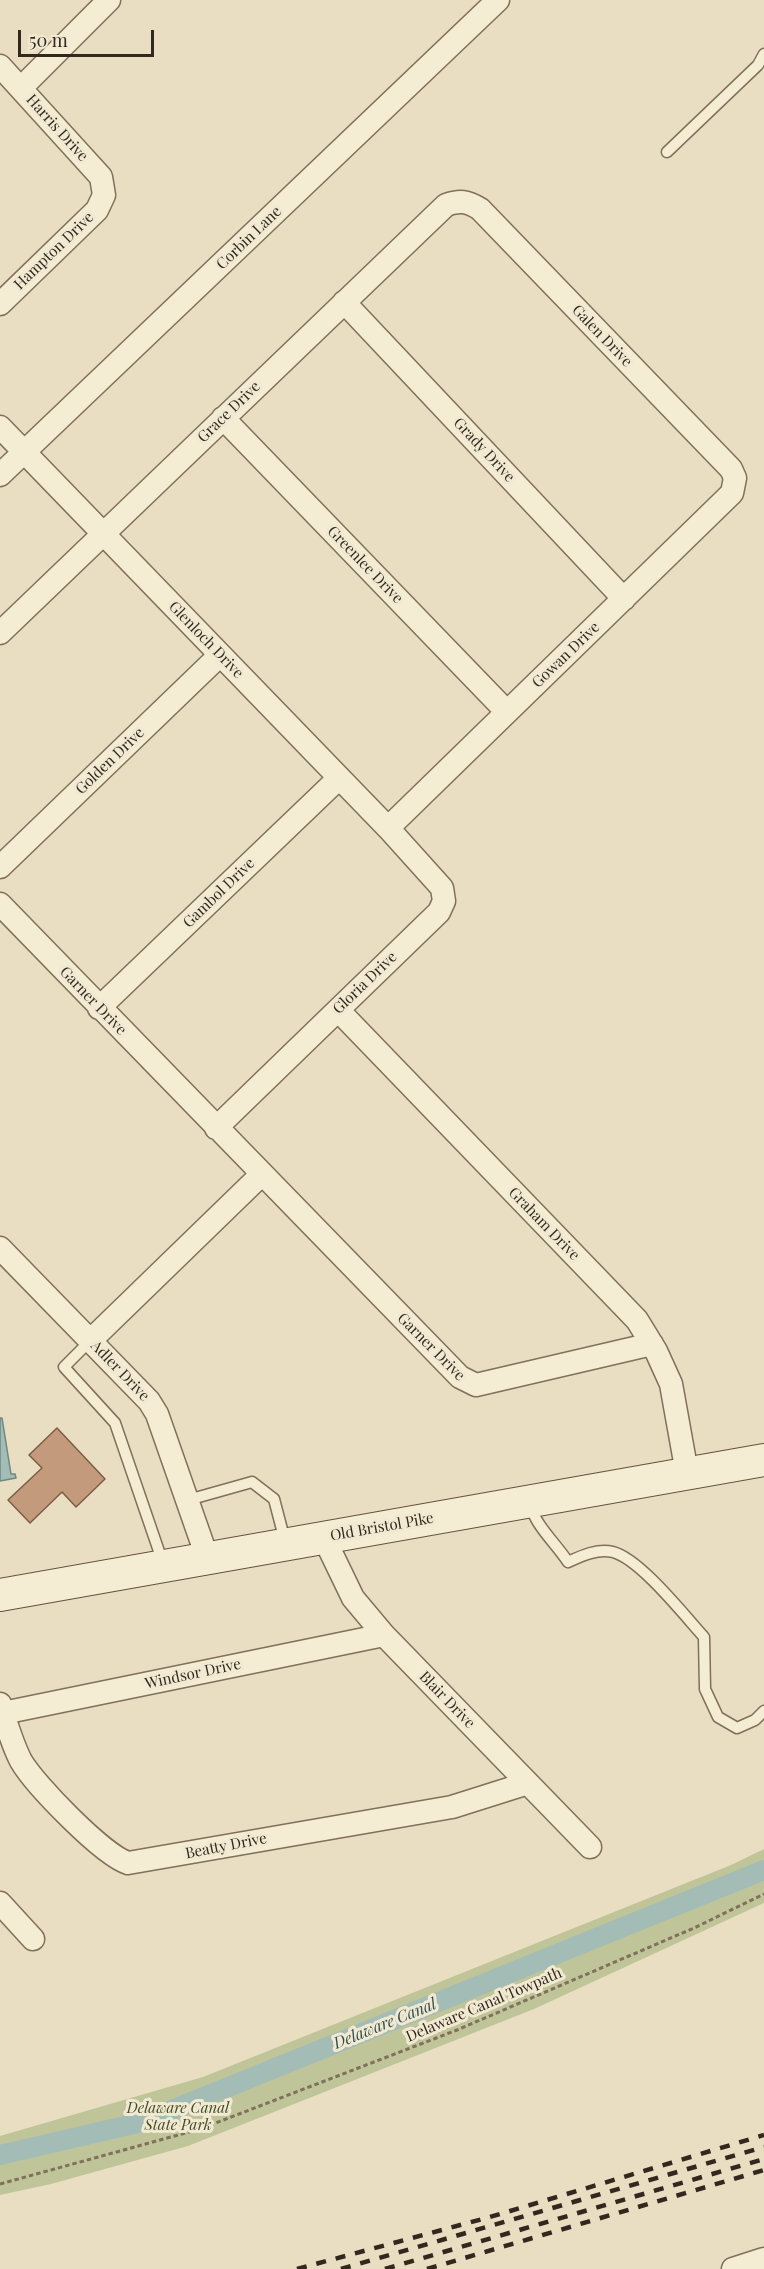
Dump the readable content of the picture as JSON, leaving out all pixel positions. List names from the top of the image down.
{
  "streets": {
    "main road": ["Old Bristol Pike"],
    "street": [
      "Harris Drive",
      "Corbin Lane",
      "Hampton Drive",
      "Galen Drive",
      "Grace Drive",
      "Grady Drive",
      "Greenlee Drive",
      "Glenloch Drive",
      "Gowan Drive",
      "Golden Drive",
      "Gambol Drive",
      "Gloria Drive",
      "Garner Drive",
      "Graham Drive",
      "Adler Drive",
      "Windsor Drive",
      "Blair Drive",
      "Beatty Drive"
    ],
    "path": ["Delaware Canal Towpath"]
  },
  "crossings": [
    ["Harris Drive", "Hampton Drive"],
    ["Corbin Lane", "Glenloch Drive"],
    ["Galen Drive", "Grace Drive"],
    ["Galen Drive", "Gowan Drive"],
    ["Grace Drive", "Grady Drive"],
    ["Grace Drive", "Greenlee Drive"],
    ["Grace Drive", "Glenloch Drive"],
    ["Grady Drive", "Gowan Drive"],
    ["Greenlee Drive", "Gowan Drive"],
    ["Glenloch Drive", "Gowan Drive"],
    ["Glenloch Drive", "Golden Drive"],
    ["Glenloch Drive", "Gambol Drive"],
    ["Glenloch Drive", "Gloria Drive"],
    ["Gowan Drive", "Gloria Drive"],
    ["Gambol Drive", "Garner Drive"],
    ["Gloria Drive", "Garner Drive"],
    ["Gloria Drive", "Graham Drive"],
    ["Garner Drive", "Graham Drive"],
    ["Graham Drive", "Old Bristol Pike"],
    ["Adler Drive", "Old Bristol Pike"],
    ["Old Bristol Pike", "Blair Drive"],
    ["Windsor Drive", "Blair Drive"],
    ["Windsor Drive", "Beatty Drive"],
    ["Blair Drive", "Beatty Drive"]
  ],
  "water": ["Delaware Canal"],
  "parks": ["Delaware Canal State Park"],
  "scale_bar": "50 m"
}
